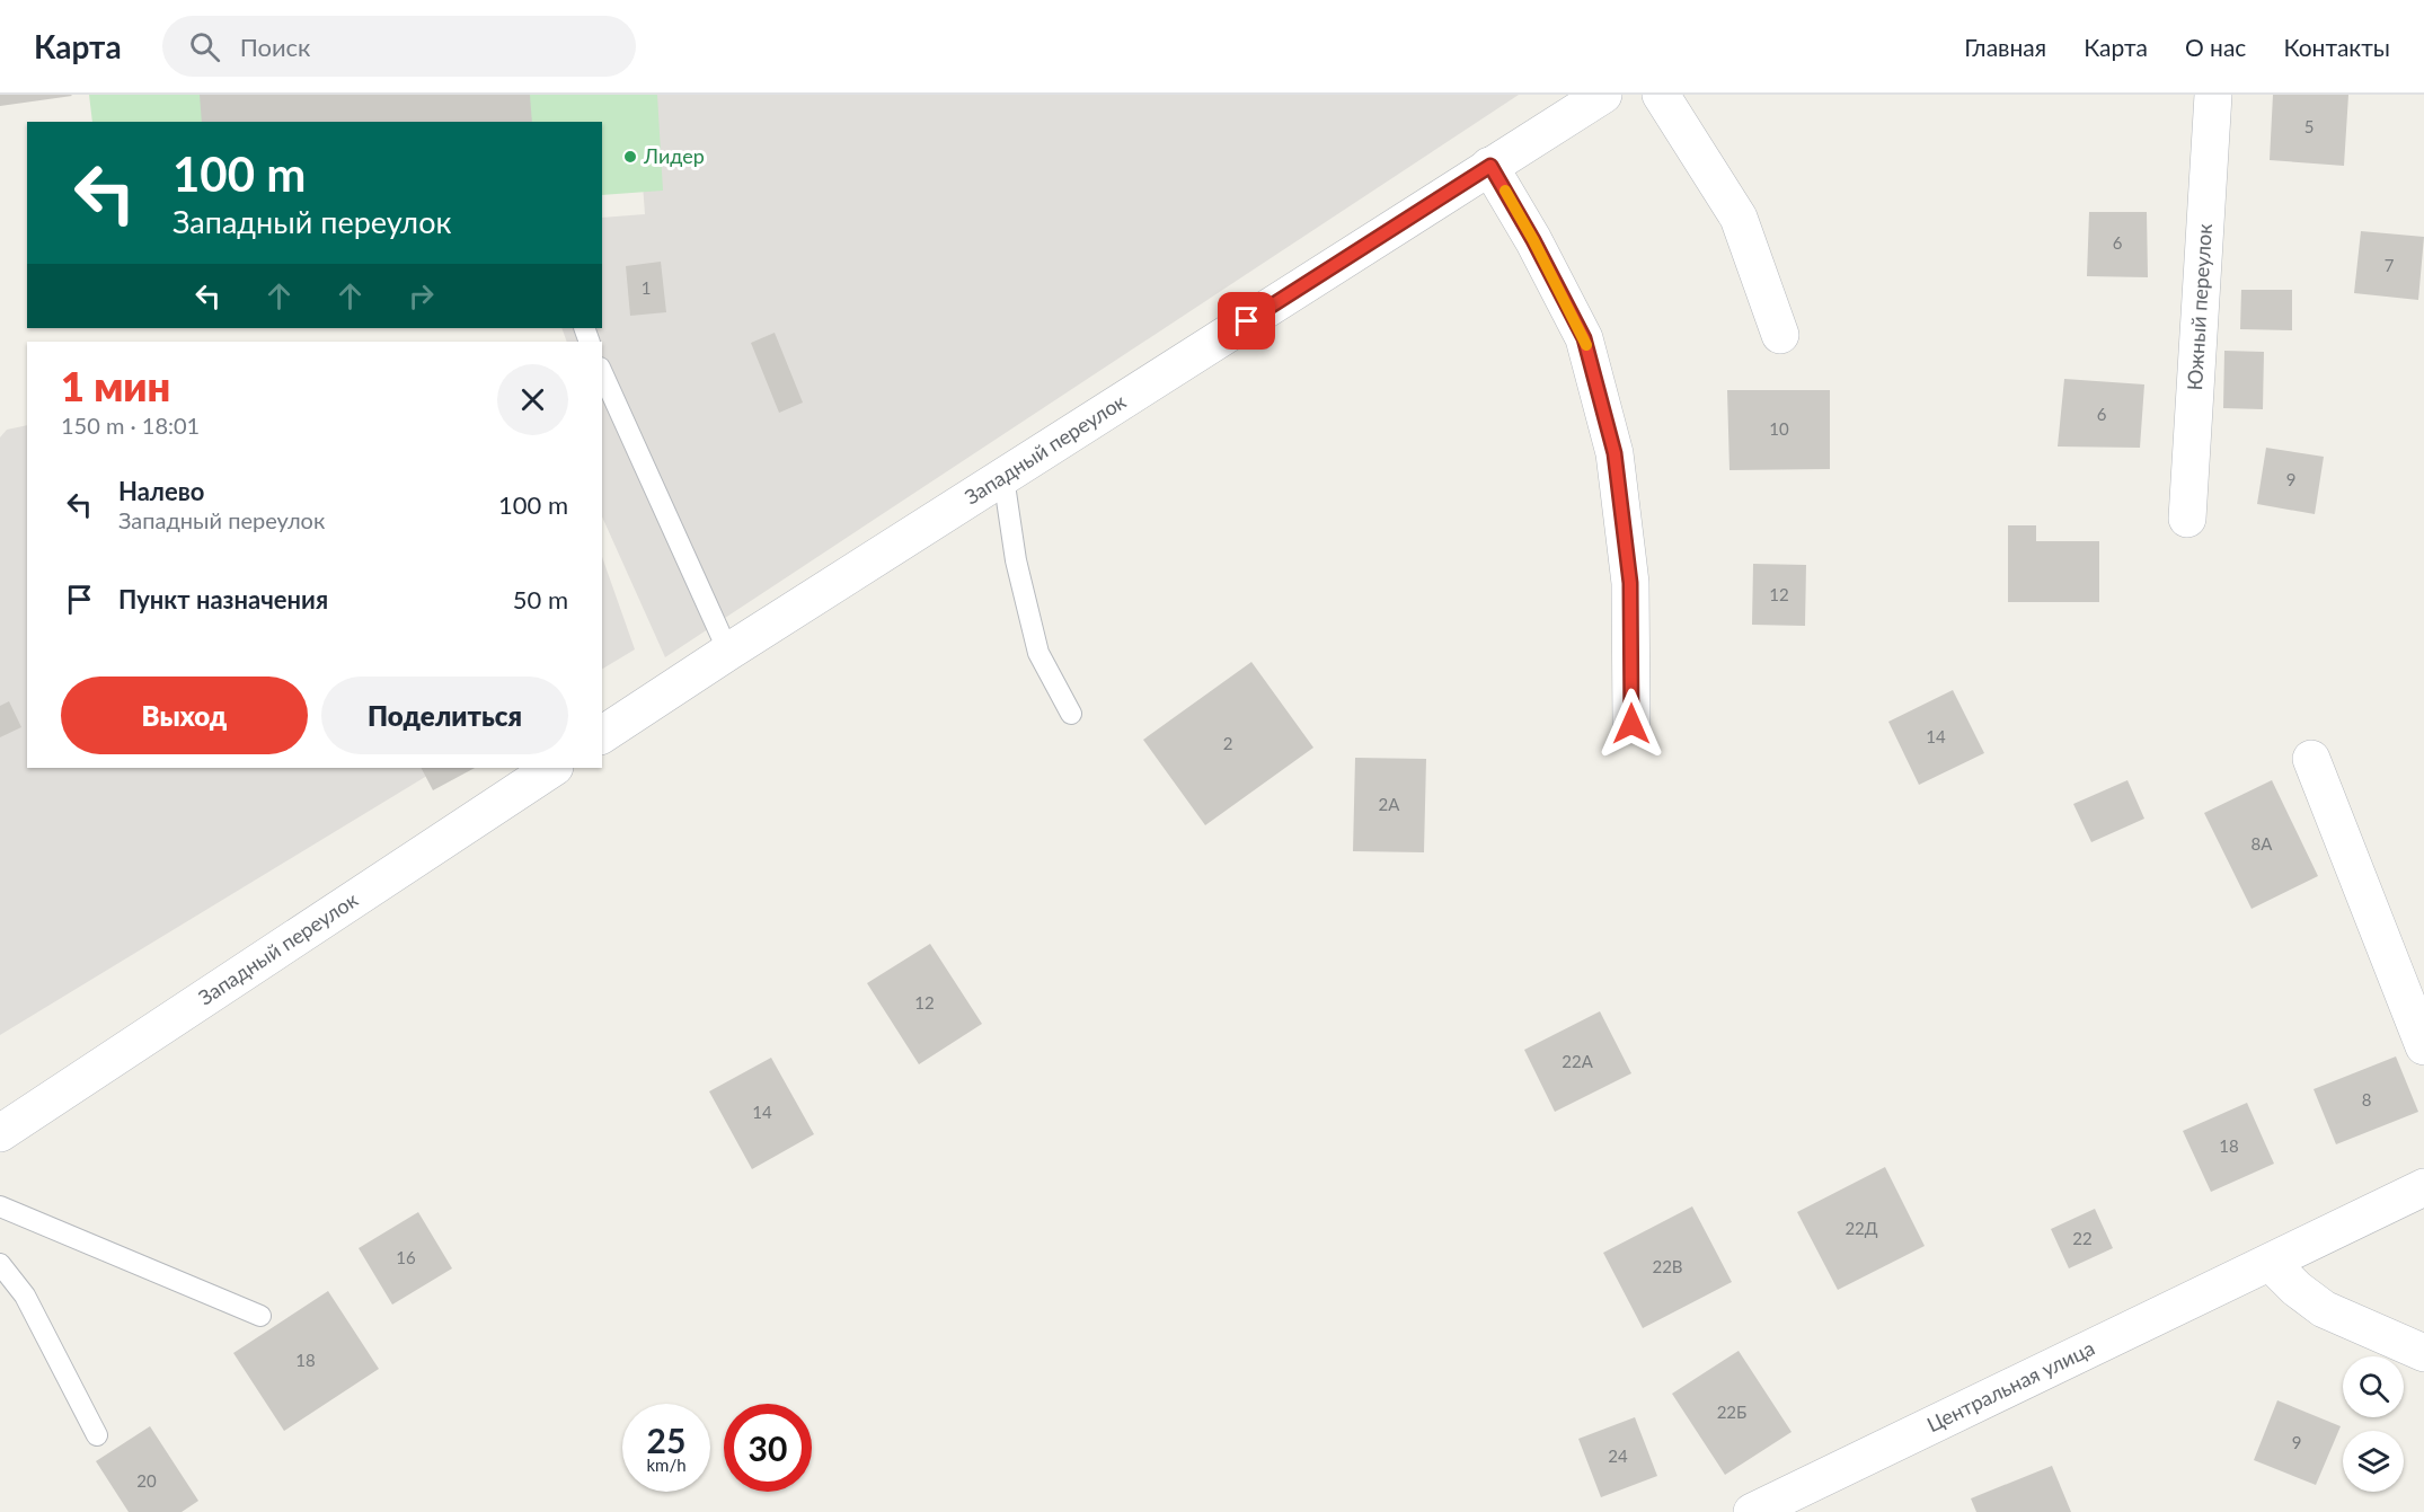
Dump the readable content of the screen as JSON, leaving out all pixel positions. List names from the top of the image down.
{
  "streets": {
    "street": ["Южный переулок", "Западный переулок", "Центральная улица"]
  },
  "places": ["Лидер"],
  "house_numbers": [
    "5",
    "6",
    "7",
    "1",
    "6",
    "10",
    "9",
    "12",
    "14",
    "2",
    "2А",
    "8А",
    "12",
    "22А",
    "8",
    "14",
    "18",
    "22Д",
    "22",
    "16",
    "22В",
    "18",
    "22Б",
    "9",
    "24",
    "20"
  ],
  "page": {
    "header": "Карта",
    "search": "Поиск",
    "nav": [
      "Главная",
      "Карта",
      "О нас",
      "Контакты"
    ],
    "turn": ["100 m", "Западный переулок"],
    "heading": ["1 мин", "150 m · 18:01"],
    "list": [
      {
        "name": "Налево",
        "note": "Западный переулок",
        "value": "100 m"
      },
      {
        "name": "Пункт назначения",
        "value": "50 m"
      }
    ],
    "buttons": ["Выход", "Поделиться"],
    "speed": "25 km/h",
    "limit": "30"
  }
}
